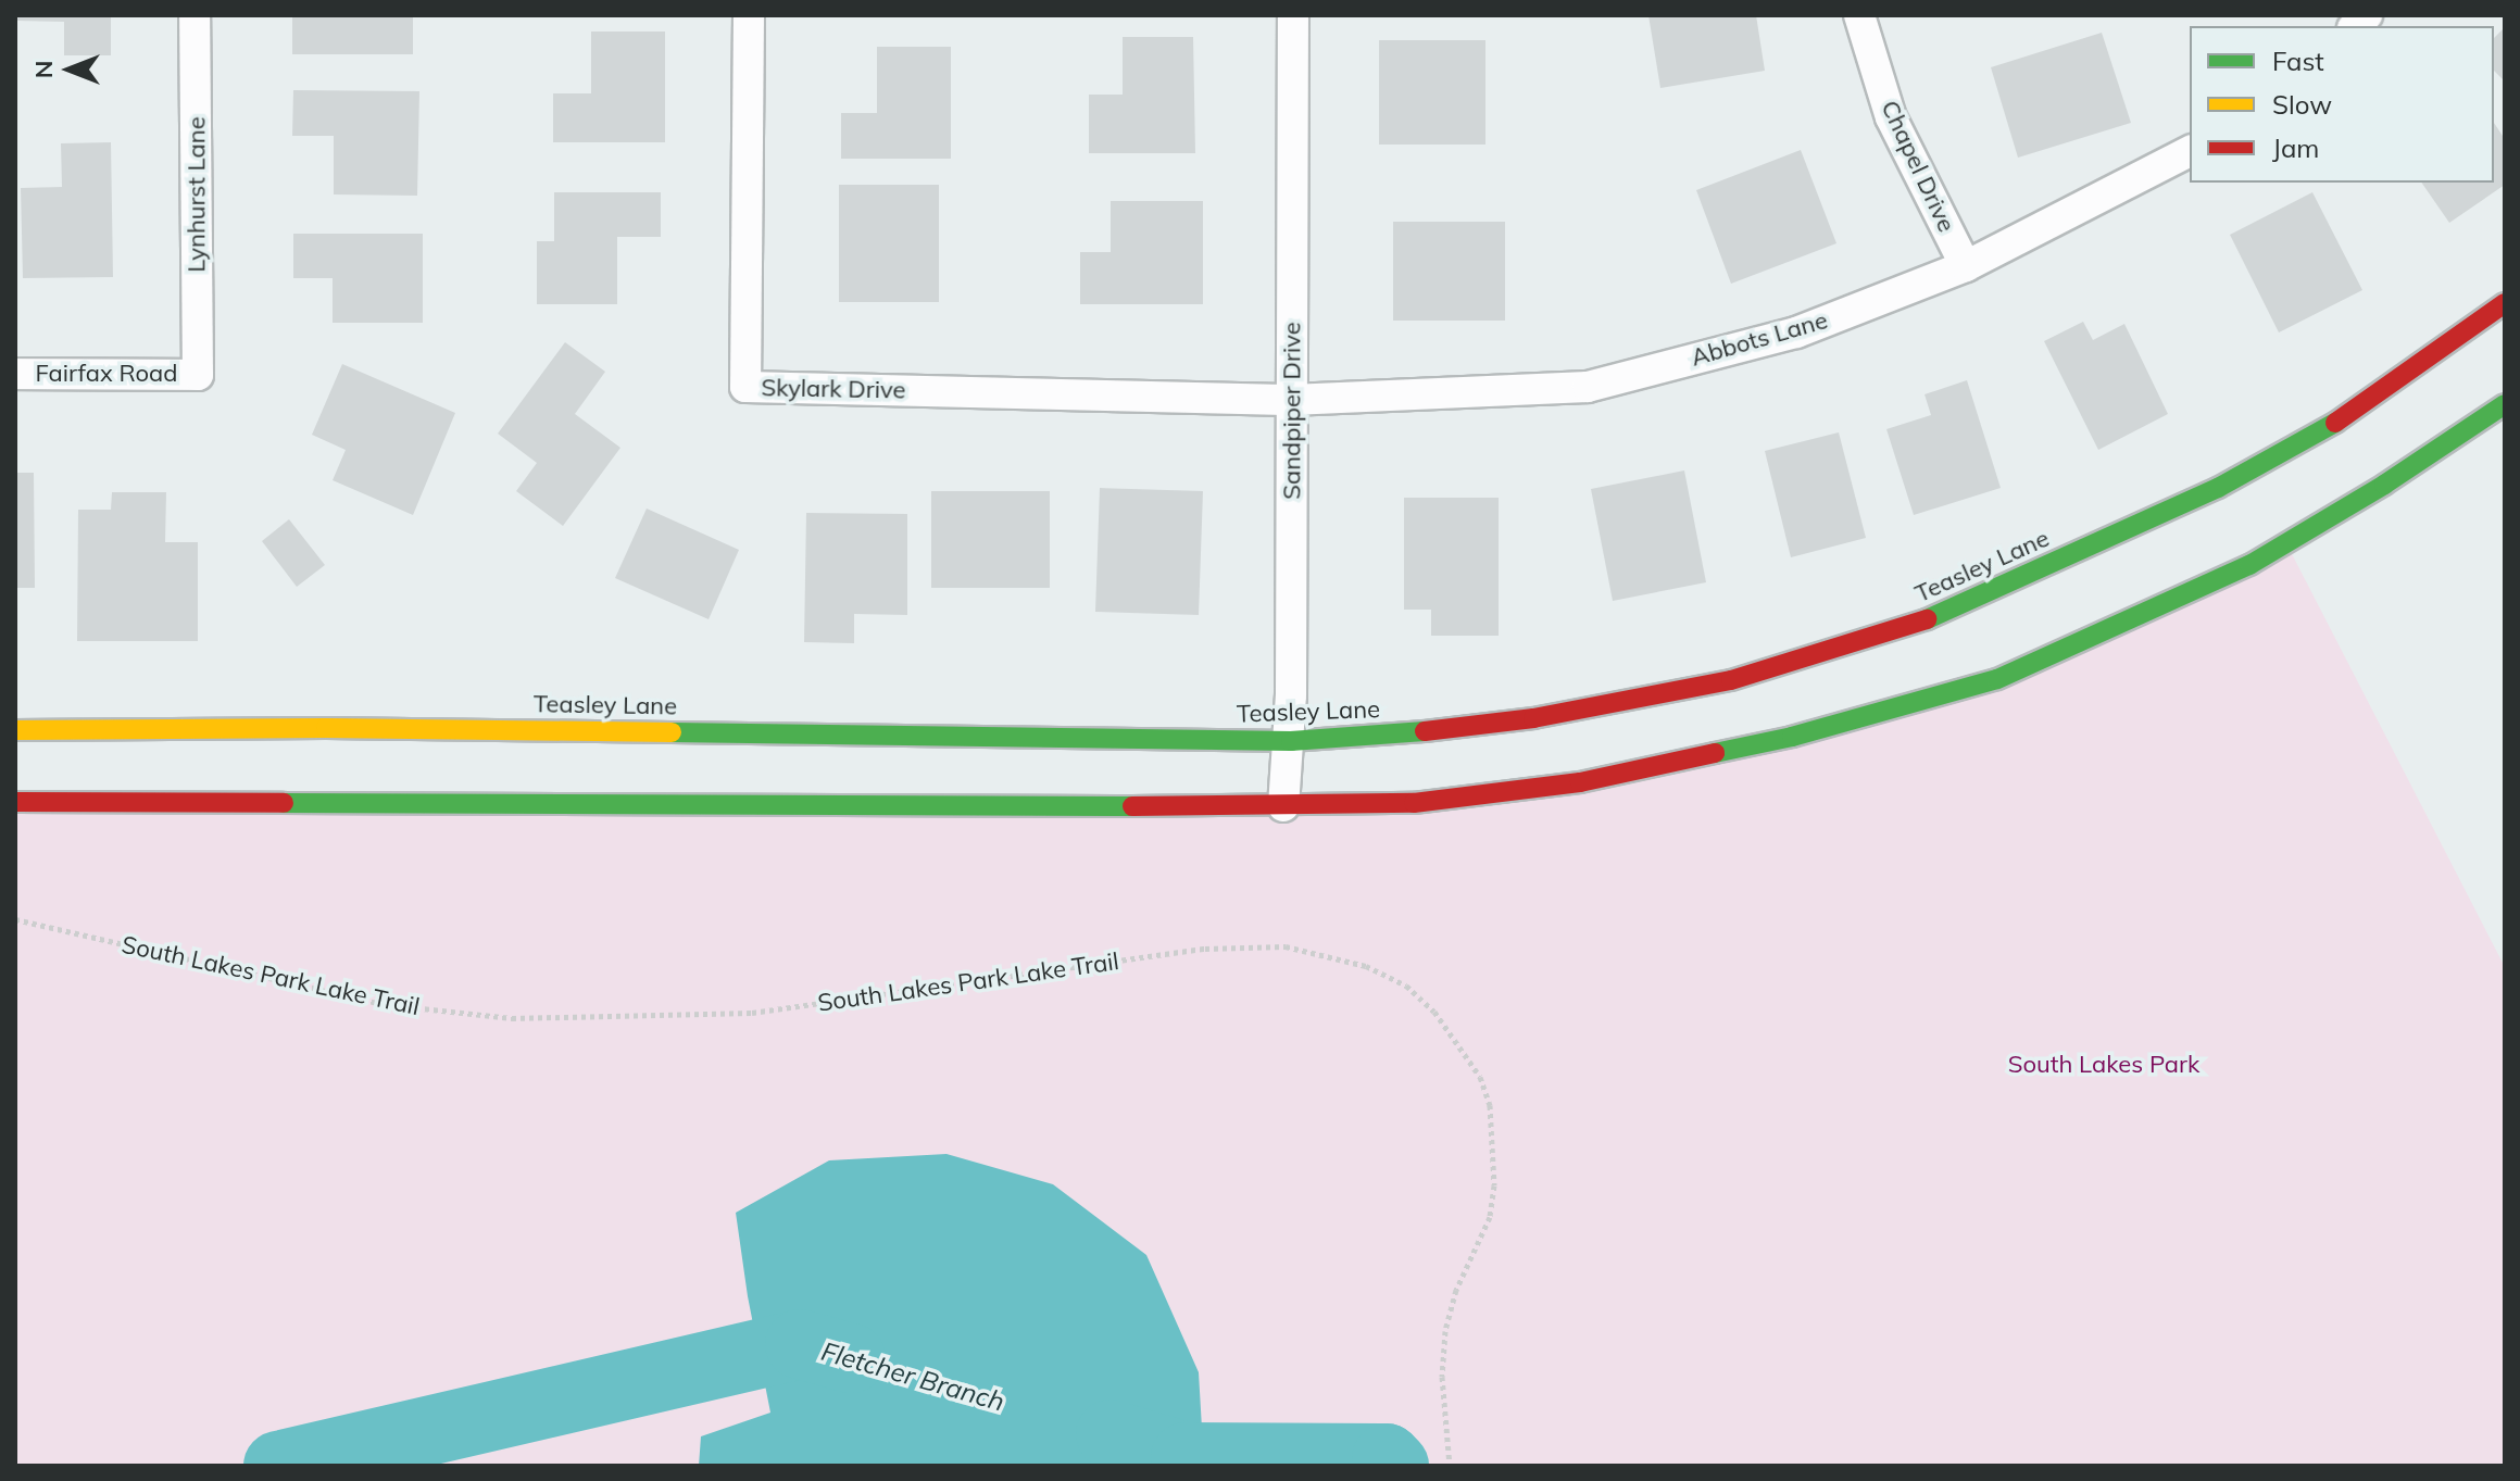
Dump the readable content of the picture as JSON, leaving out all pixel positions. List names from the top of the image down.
{
  "streets": {
    "main road": ["Teasley Lane"],
    "street": [
      "Chapel Drive",
      "Lynhurst Lane",
      "Abbots Lane",
      "Fairfax Road",
      "Skylark Drive",
      "Sandpiper Drive"
    ],
    "path": ["South Lakes Park Lake Trail"]
  },
  "crossings": [
    ["Chapel Drive", "Abbots Lane"],
    ["Lynhurst Lane", "Fairfax Road"],
    ["Abbots Lane", "Skylark Drive"],
    ["Abbots Lane", "Sandpiper Drive"],
    ["Skylark Drive", "Sandpiper Drive"],
    ["Sandpiper Drive", "Teasley Lane"]
  ],
  "water": ["Fletcher Branch"],
  "parks": ["South Lakes Park"],
  "legend": ["Fast", "Slow", "Jam"],
  "north": "left"
}
